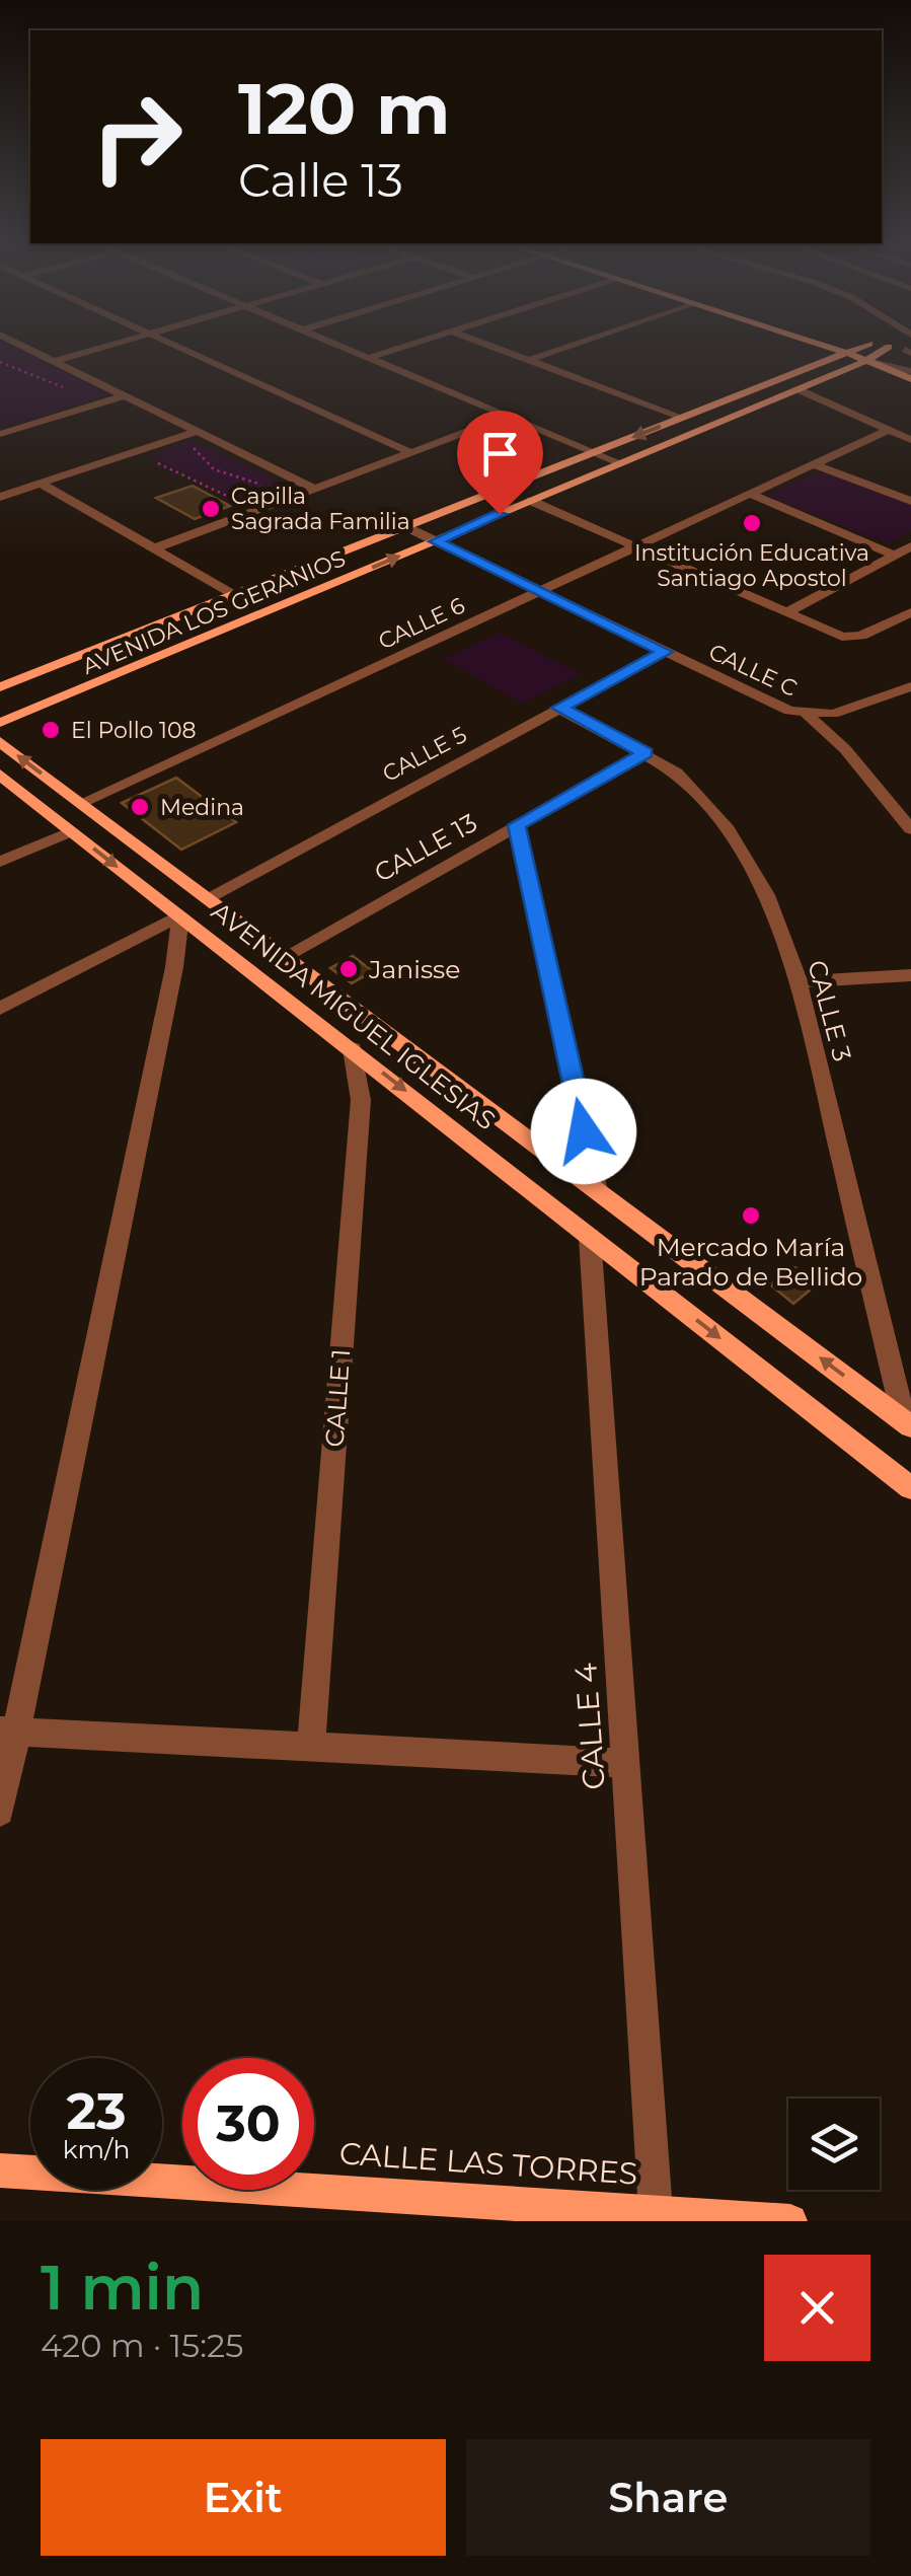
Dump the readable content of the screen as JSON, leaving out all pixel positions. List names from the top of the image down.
{
  "streets": {
    "main road": ["AVENIDA LOS GERANIOS", "AVENIDA MIGUEL IGLESIAS", "CALLE LAS TORRES"],
    "street": [
      "CALLE 6",
      "CALLE C",
      "CALLE 5",
      "CALLE 13",
      "CALLE 3",
      "CALLE 1",
      "CALLE 4"
    ]
  },
  "crossings": [
    ["AVENIDA LOS GERANIOS", "CALLE C"],
    ["CALLE 6", "CALLE C"],
    ["CALLE 6", "AVENIDA MIGUEL IGLESIAS"],
    ["CALLE C", "CALLE 5"],
    ["CALLE 5", "CALLE 3"],
    ["CALLE 5", "AVENIDA MIGUEL IGLESIAS"],
    ["CALLE 13", "CALLE 3"],
    ["CALLE 13", "AVENIDA MIGUEL IGLESIAS"],
    ["CALLE 3", "AVENIDA MIGUEL IGLESIAS"],
    ["AVENIDA MIGUEL IGLESIAS", "CALLE 1"],
    ["AVENIDA MIGUEL IGLESIAS", "CALLE 4"],
    ["CALLE 4", "CALLE LAS TORRES"]
  ],
  "places": [
    "Capilla Sagrada Familia",
    "Institución Educativa Santiago Apostol",
    "El Pollo 108",
    "Medina",
    "Janisse",
    "Mercado María Parado de Bellido"
  ],
  "page": {
    "turn": ["120 m", "Calle 13"],
    "speed": "23 km/h",
    "limit": "30",
    "heading": ["1 min", "420 m · 15:25"],
    "buttons": ["Exit", "Share"]
  }
}
